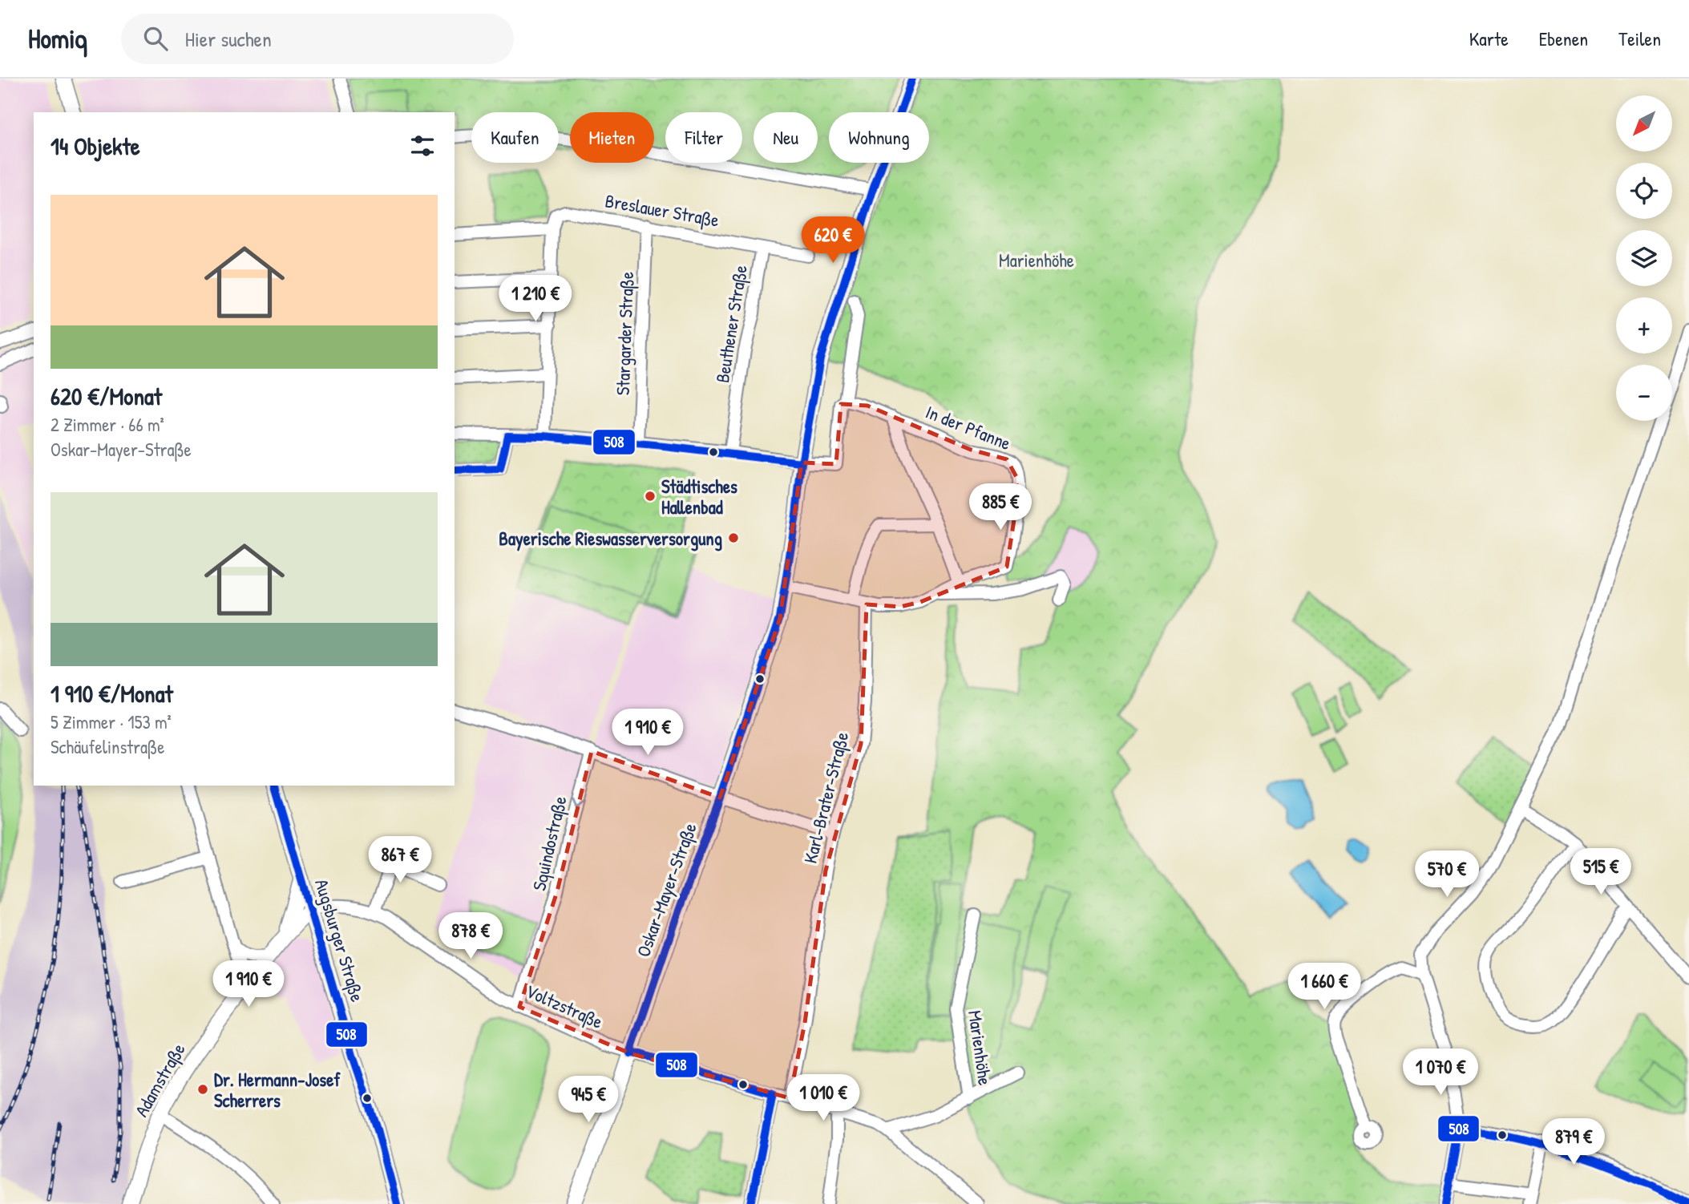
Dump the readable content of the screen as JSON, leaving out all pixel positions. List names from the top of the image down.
{
  "streets": {
    "main road": ["Oskar-Mayer-Straße", "Augsburger Straße", "Adamstraße"],
    "street": [
      "Breslauer Straße",
      "Beuthener Straße",
      "Stargarder Straße",
      "In der Pfanne",
      "Karl-Brater-Straße",
      "Squindostraße",
      "Voltzstraße",
      "Marienhöhe"
    ]
  },
  "crossings": [
    ["Breslauer Straße", "Beuthener Straße"],
    ["Breslauer Straße", "Stargarder Straße"],
    ["In der Pfanne", "Karl-Brater-Straße"],
    ["In der Pfanne", "Oskar-Mayer-Straße"],
    ["Karl-Brater-Straße", "Voltzstraße"],
    ["Squindostraße", "Voltzstraße"],
    ["Oskar-Mayer-Straße", "Voltzstraße"],
    ["Augsburger Straße", "Voltzstraße"],
    ["Augsburger Straße", "Adamstraße"],
    ["Voltzstraße", "Adamstraße"]
  ],
  "one_way": ["Squindostraße"],
  "parks": ["Marienhöhe"],
  "places": ["Städtisches Hallenbad", "Bayerische Rieswasserversorgung", "Dr. Hermann-Josef Scherrers"],
  "lines": ["transit line 508"],
  "north": "bottom left",
  "page": {
    "header": "Homiq",
    "search": "Hier suchen",
    "nav": ["Karte", "Ebenen", "Teilen"],
    "map_buttons": ["+", "−"],
    "chip": [
      "Kaufen",
      "Mieten",
      "Filter",
      "Neu",
      "Wohnung"
    ],
    "heading": "14 Objekte",
    "list": [
      {
        "name": "620 €/Monat",
        "note": "2 Zimmer · 66 m² · Oskar-Mayer-Straße"
      },
      {
        "name": "1 910 €/Monat",
        "note": "5 Zimmer · 153 m² · Schäufelinstraße"
      }
    ],
    "price": [
      "620 €",
      "1 210 €",
      "885 €",
      "1 910 €",
      "867 €",
      "515 €",
      "570 €",
      "878 €",
      "1 910 €",
      "1 660 €",
      "1 070 €",
      "1 010 €",
      "945 €",
      "879 €"
    ]
  }
}
